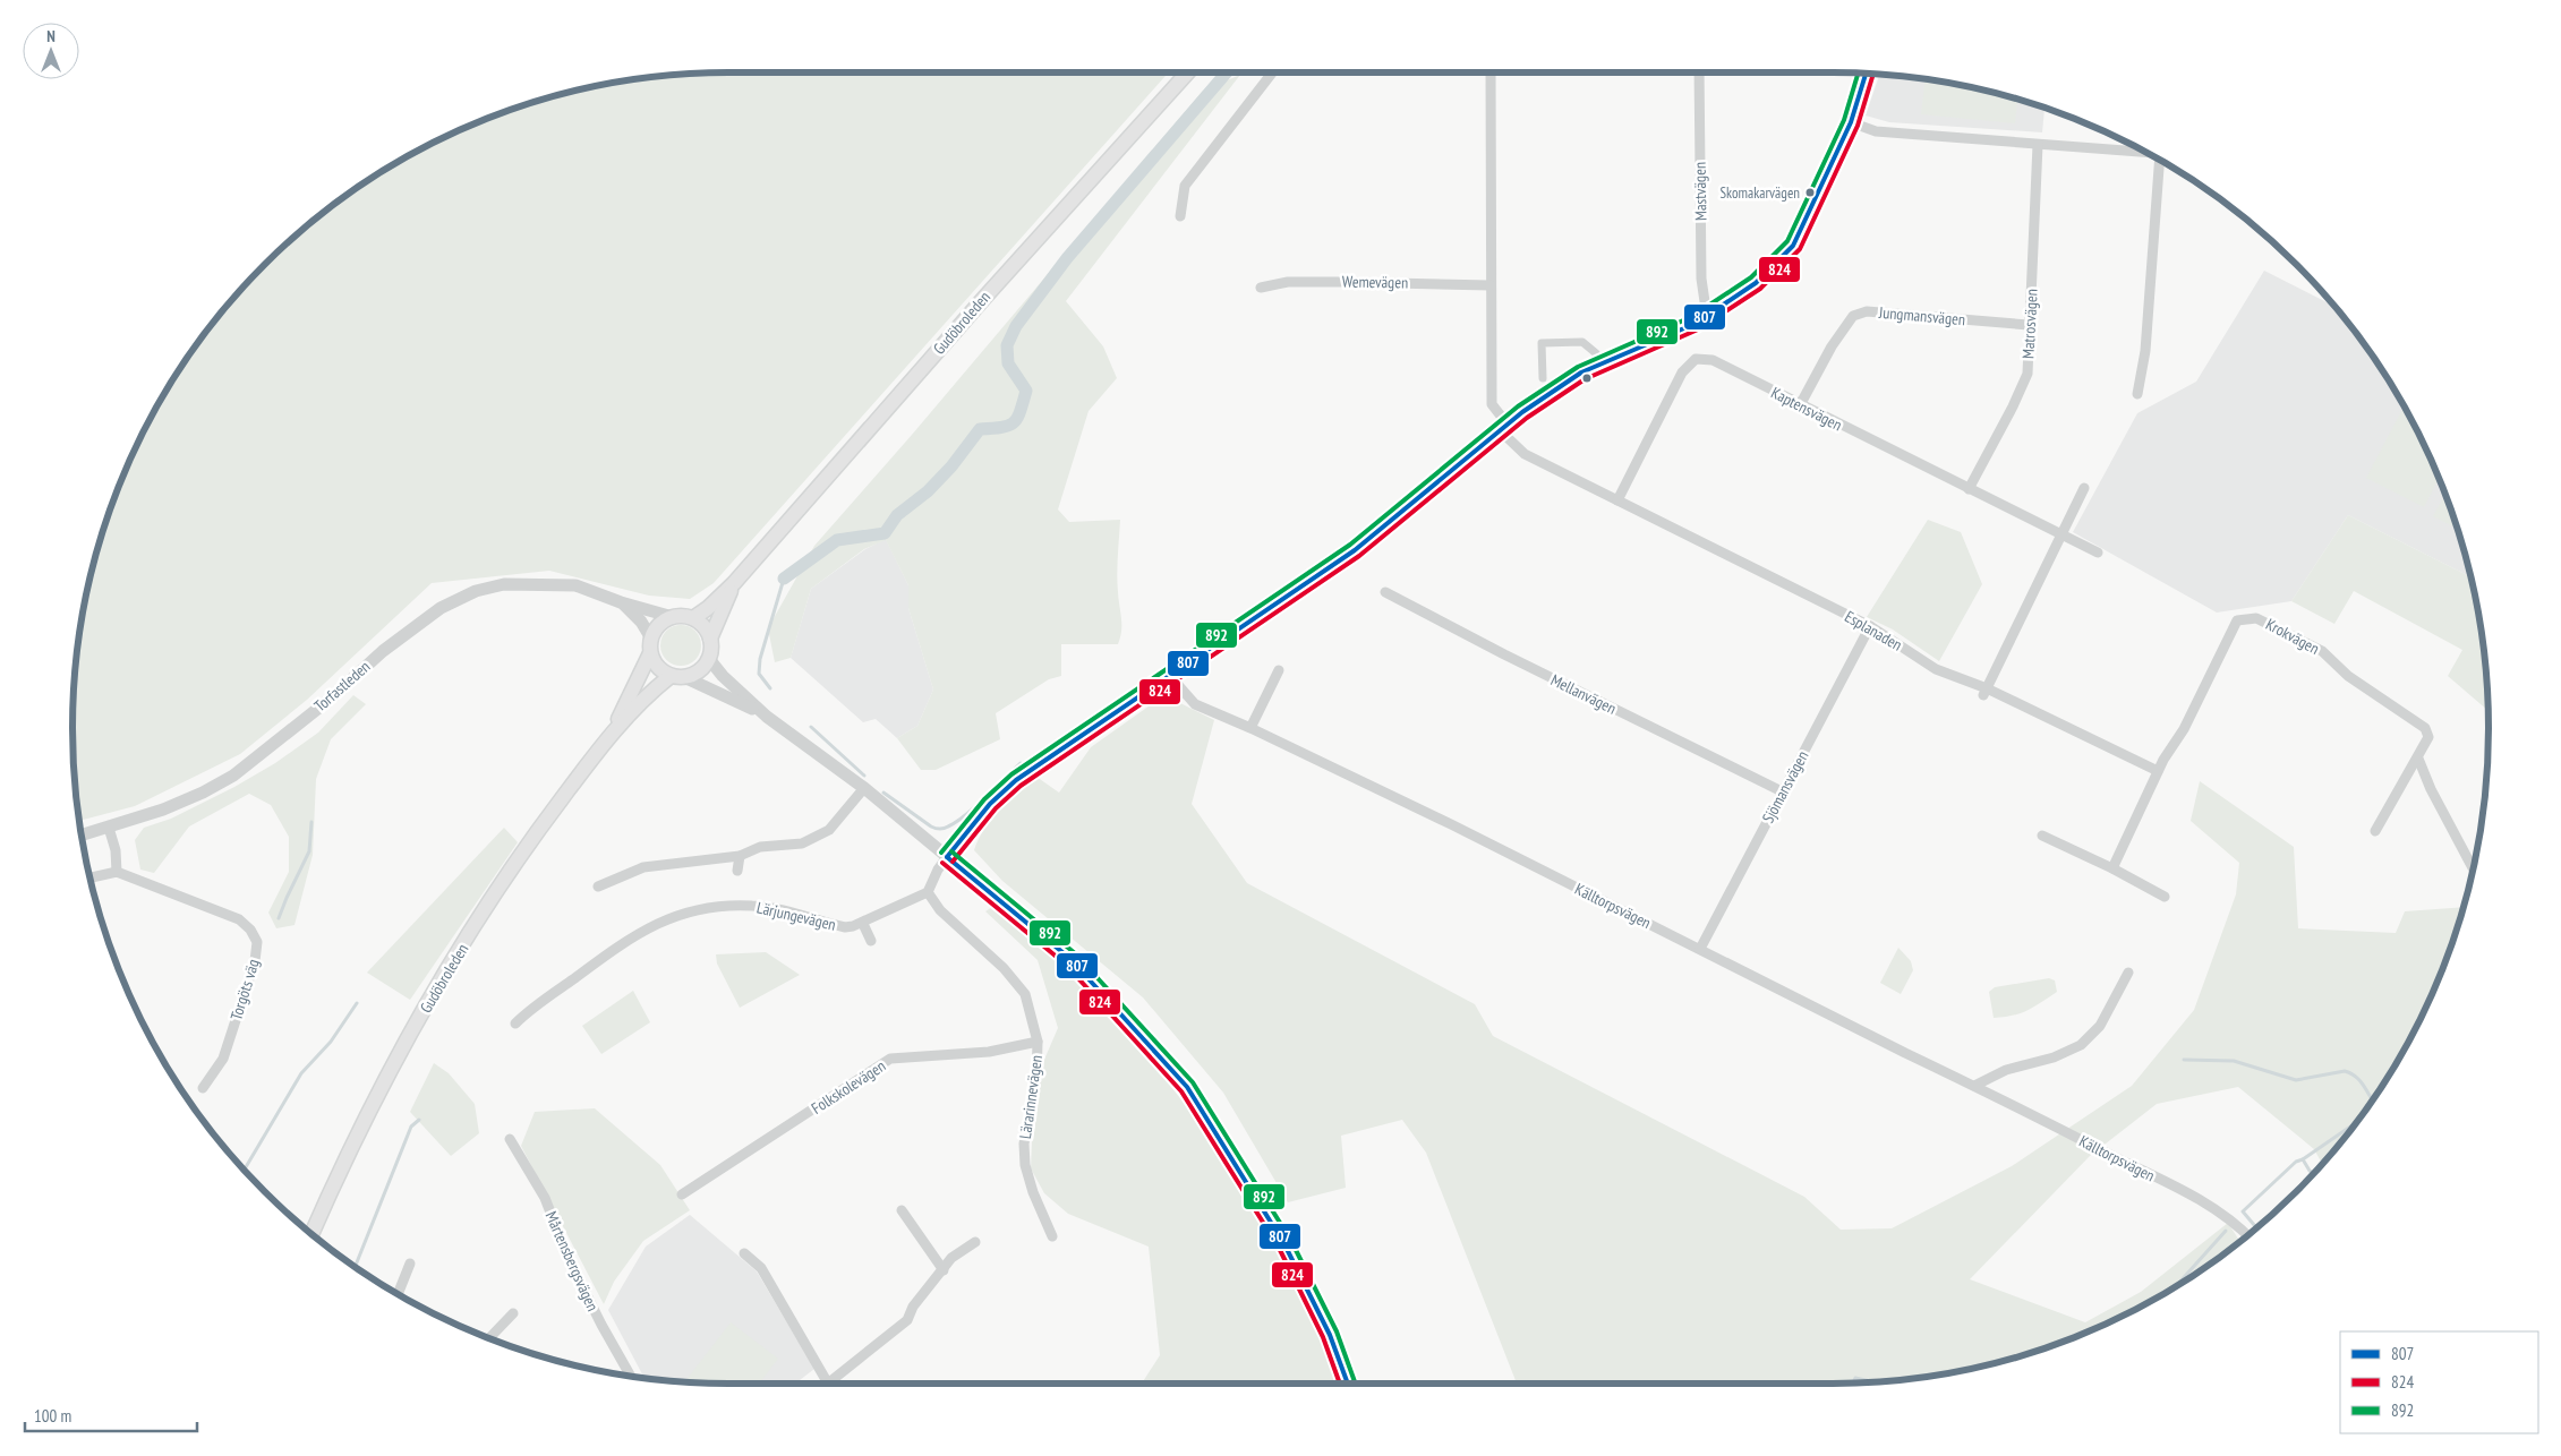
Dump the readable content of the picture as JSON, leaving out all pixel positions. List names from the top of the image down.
{
  "streets": {
    "main road": ["Gudöbroleden"],
    "street": [
      "Mastvägen",
      "Wemevägen",
      "Jungmansvägen",
      "Matrosvägen",
      "Kaptensvägen",
      "Esplanaden",
      "Krokvägen",
      "Torfastleden",
      "Mellanvägen",
      "Sjömansvägen",
      "Källtorpsvägen",
      "Lärjungevägen",
      "Torgöts väg",
      "Folkskolevägen",
      "Lärarinnevägen",
      "Mårtensbergsvägen"
    ]
  },
  "crossings": [
    ["Wemevägen", "Esplanaden"],
    ["Jungmansvägen", "Matrosvägen"],
    ["Jungmansvägen", "Kaptensvägen"],
    ["Gudöbroleden", "Torfastleden"],
    ["Matrosvägen", "Kaptensvägen"],
    ["Kaptensvägen", "Esplanaden"],
    ["Esplanaden", "Krokvägen"],
    ["Esplanaden", "Sjömansvägen"],
    ["Mellanvägen", "Sjömansvägen"],
    ["Sjömansvägen", "Källtorpsvägen"],
    ["Lärjungevägen", "Lärarinnevägen"],
    ["Folkskolevägen", "Lärarinnevägen"]
  ],
  "places": ["Skomakarvägen"],
  "lines": ["transit line 892", "transit line 807", "transit line 824"],
  "legend": ["807", "824", "892"],
  "scale_bar": "100 m",
  "north": "top"
}
